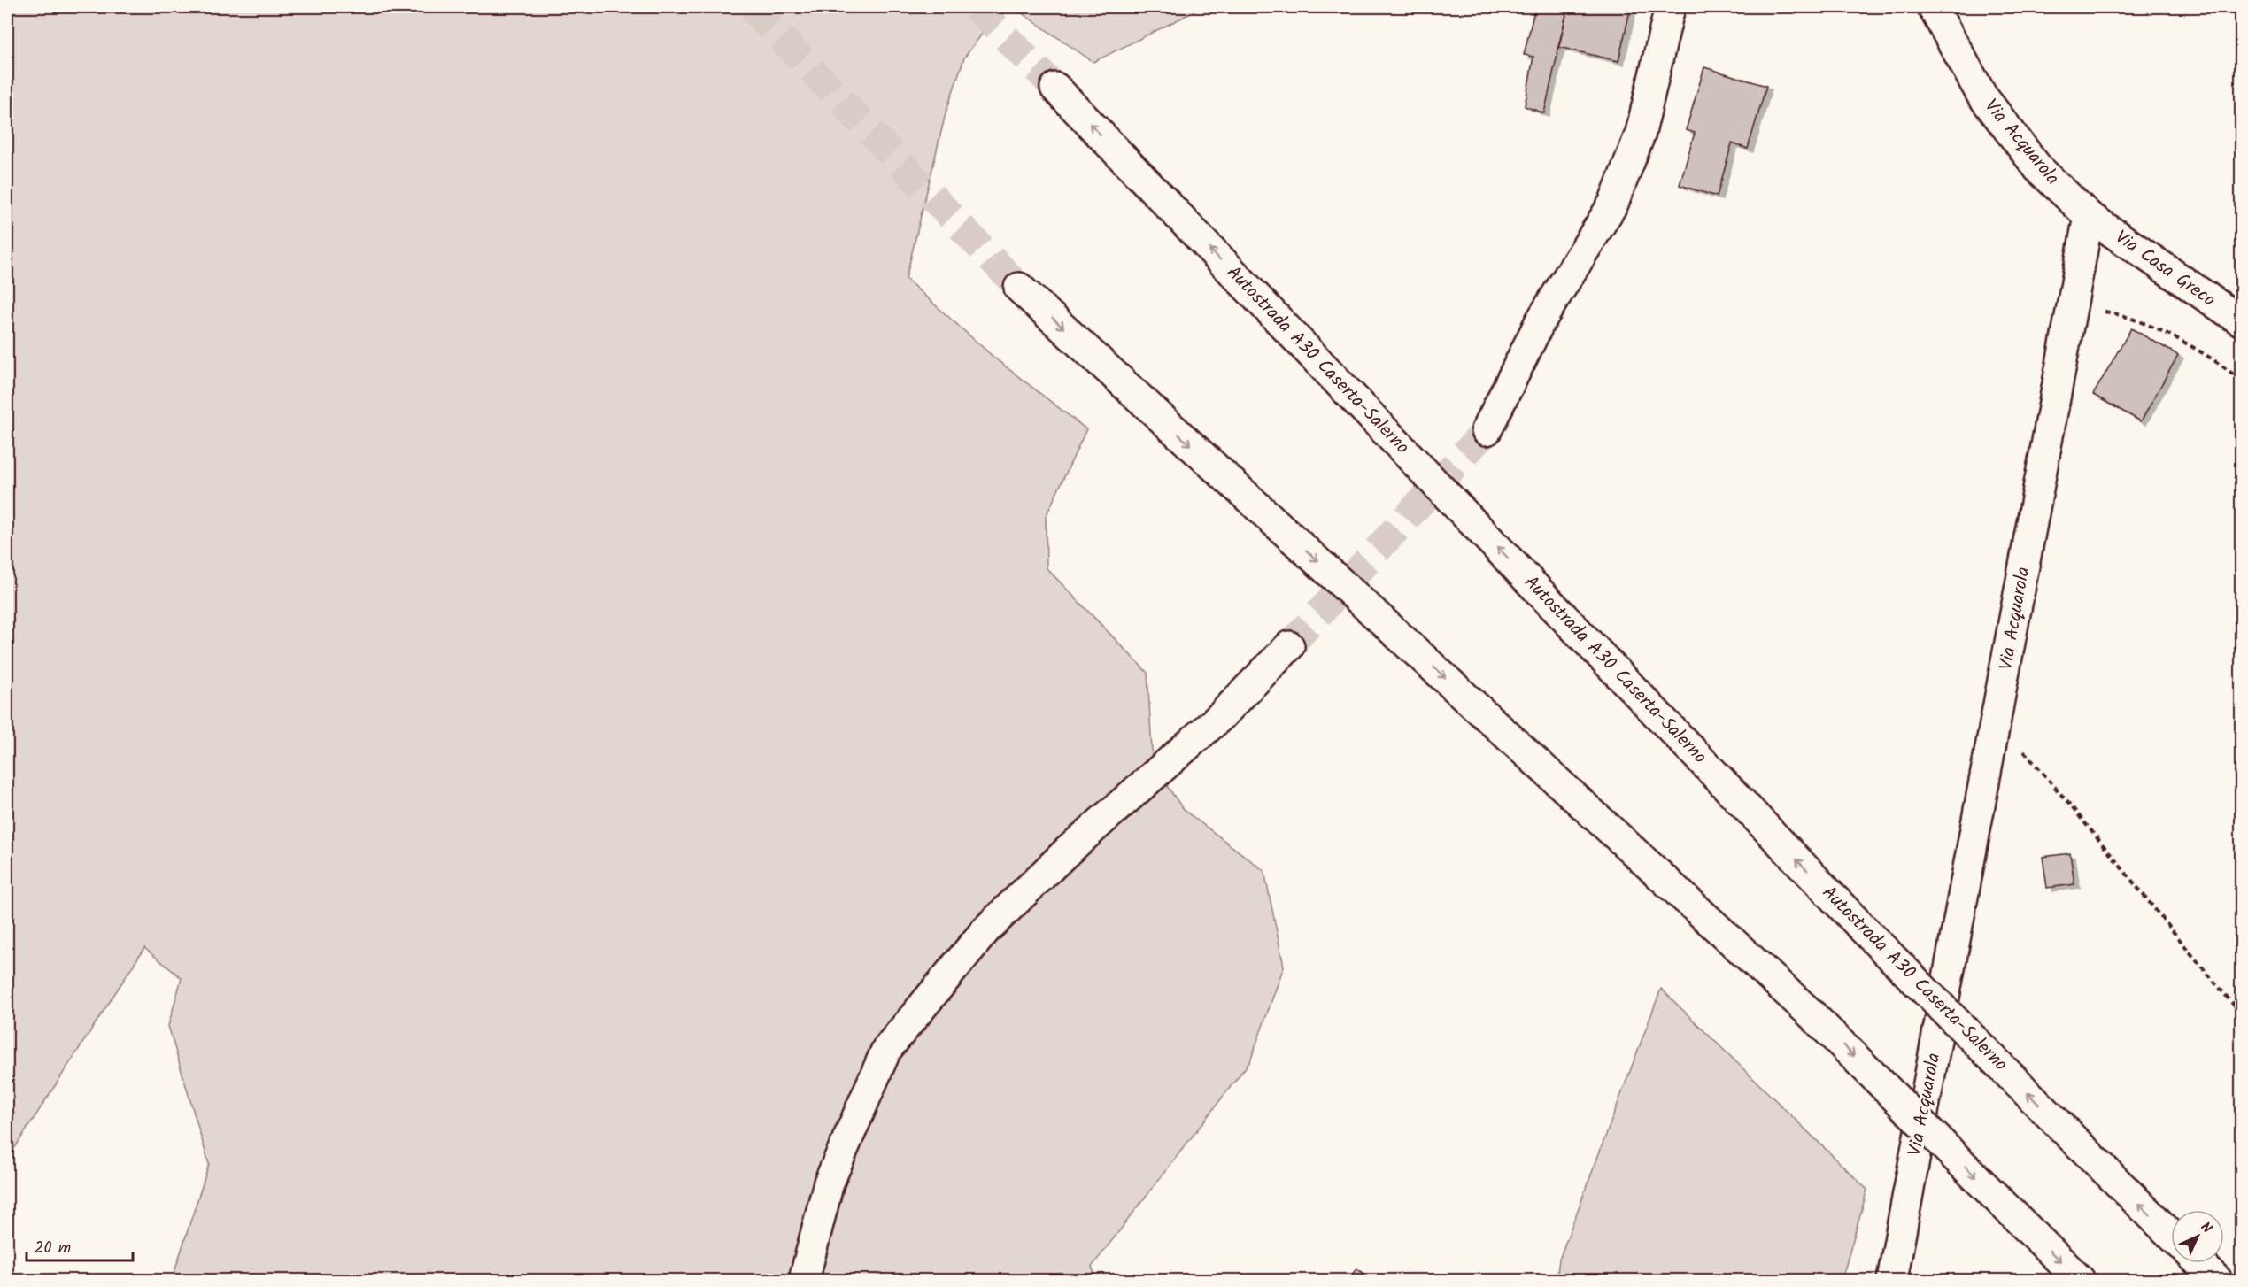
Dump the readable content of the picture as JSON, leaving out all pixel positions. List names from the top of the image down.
{
  "streets": {
    "main road": ["Via Acquarola", "Via Casa Greco", "Autostrada A30 Caserta-Salerno"]
  },
  "crossings": [
    ["Via Acquarola", "Via Casa Greco"]
  ],
  "scale_bar": "20 m",
  "north": "top right"
}
